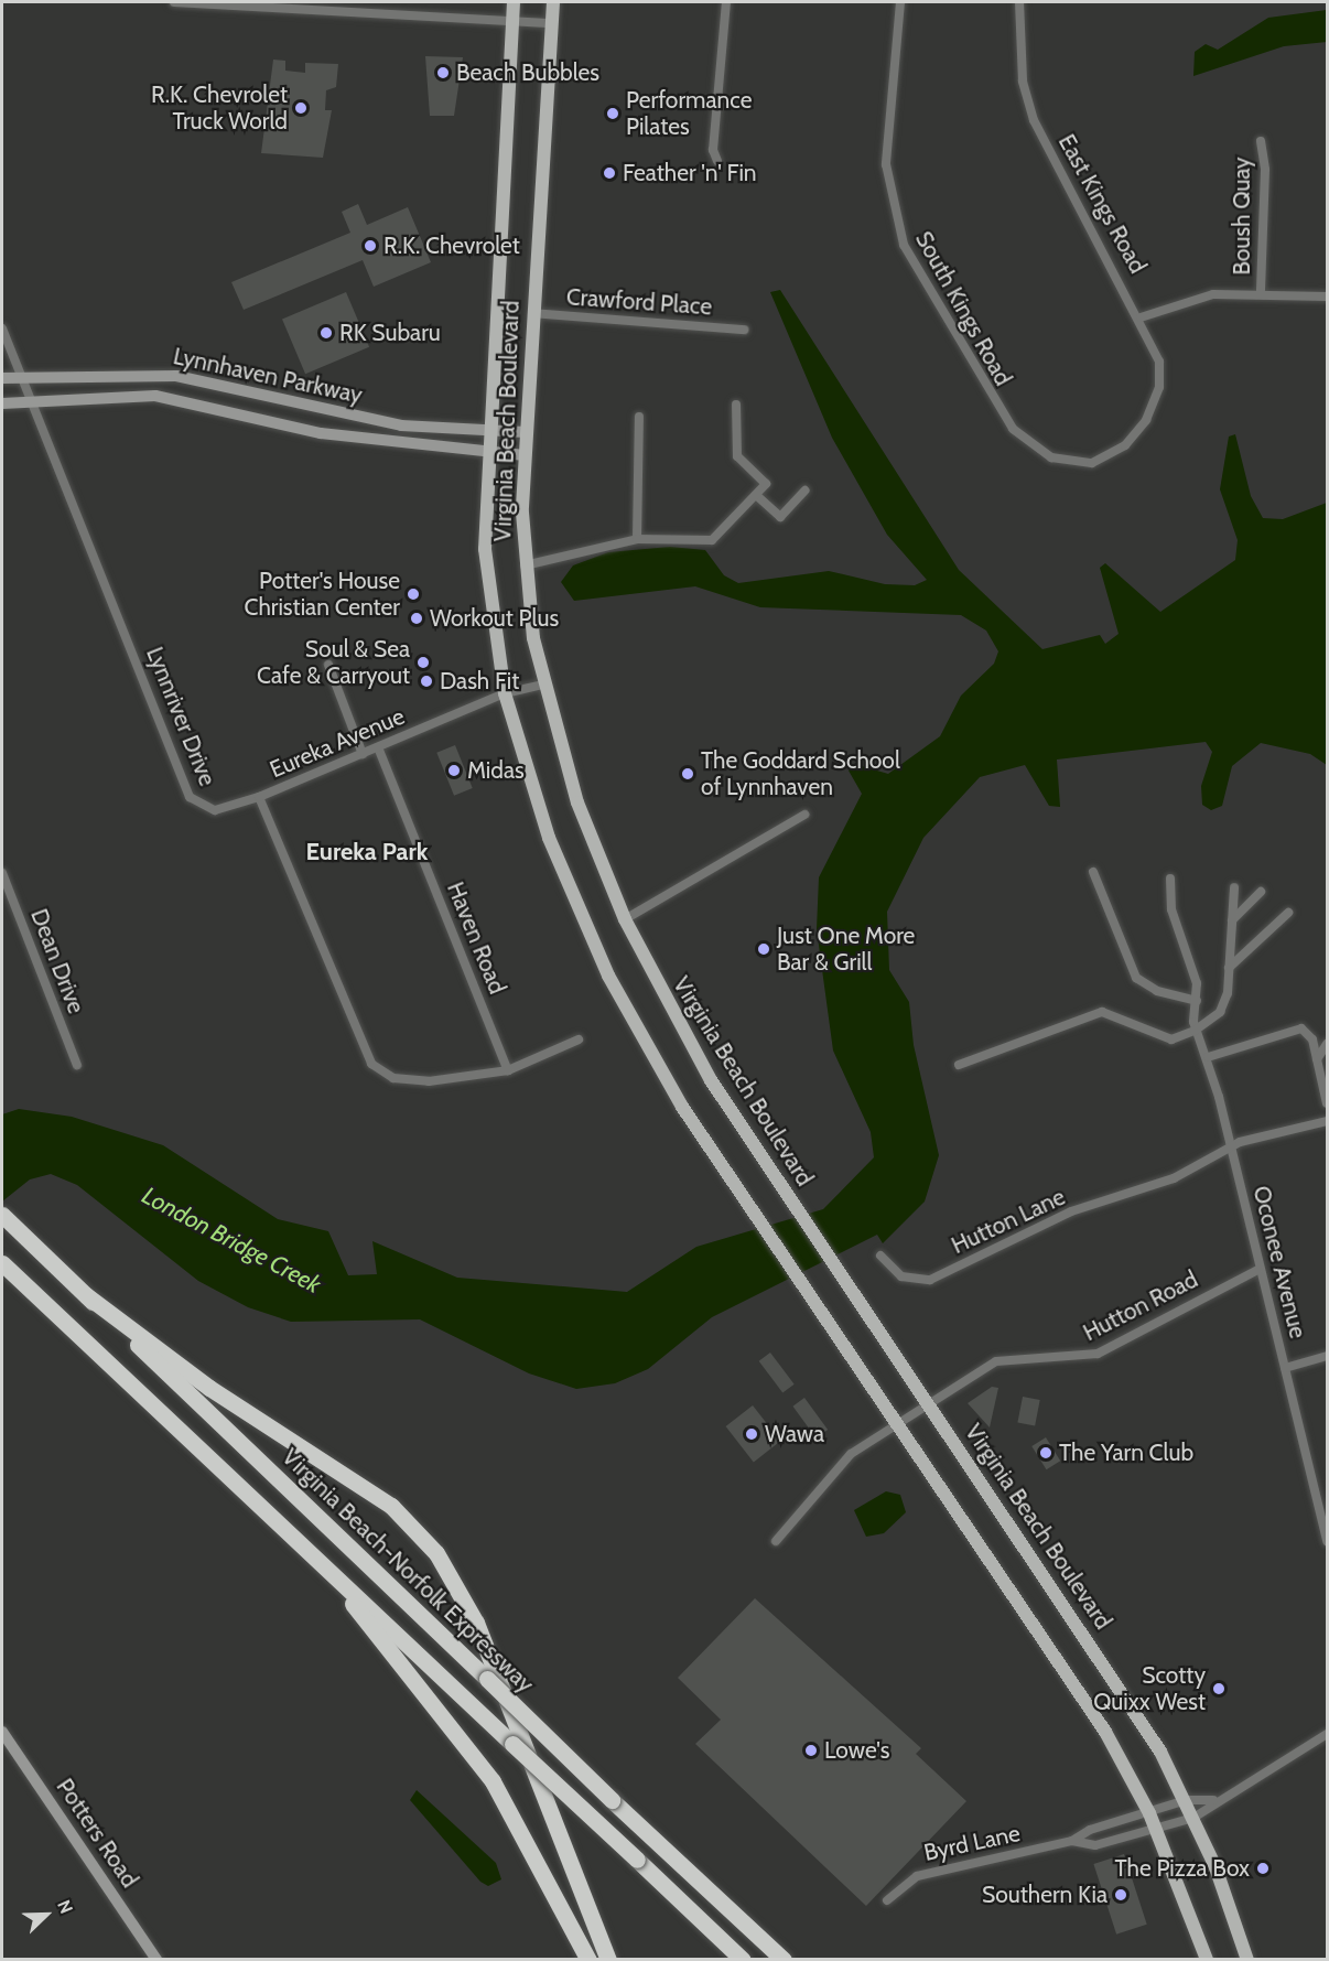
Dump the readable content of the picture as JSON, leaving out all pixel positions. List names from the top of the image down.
{
  "streets": {
    "highway": ["Virginia Beach-Norfolk Expressway"],
    "main road": ["Lynnhaven Parkway", "Virginia Beach Boulevard", "Potters Road"],
    "street": [
      "East Kings Road",
      "Boush Quay",
      "Crawford Place",
      "South Kings Road",
      "Lynnriver Drive",
      "Eureka Avenue",
      "Haven Road",
      "Dean Drive",
      "Hutton Lane",
      "Oconee Avenue",
      "Hutton Road",
      "Byrd Lane"
    ]
  },
  "crossings": [
    ["East Kings Road", "South Kings Road"],
    ["Crawford Place", "Virginia Beach Boulevard"],
    ["Lynnhaven Parkway", "Virginia Beach Boulevard"],
    ["Lynnhaven Parkway", "Lynnriver Drive"],
    ["Virginia Beach Boulevard", "Eureka Avenue"],
    ["Virginia Beach Boulevard", "Hutton Road"],
    ["Virginia Beach Boulevard", "Byrd Lane"],
    ["Lynnriver Drive", "Eureka Avenue"],
    ["Eureka Avenue", "Haven Road"],
    ["Hutton Lane", "Oconee Avenue"],
    ["Oconee Avenue", "Hutton Road"]
  ],
  "districts": ["Eureka Park"],
  "water": ["London Bridge Creek"],
  "places": [
    "Beach Bubbles",
    "R.K. Chevrolet Truck World",
    "Performance Pilates",
    "Feather 'n' Fin",
    "R.K. Chevrolet",
    "RK Subaru",
    "Potter's House Christian Center",
    "Workout Plus",
    "Soul & Sea Cafe & Carryout",
    "Dash Fit",
    "Midas",
    "The Goddard School of Lynnhaven",
    "Just One More Bar & Grill",
    "Wawa",
    "The Yarn Club",
    "Scotty Quixx West",
    "Lowe's",
    "The Pizza Box",
    "Southern Kia"
  ],
  "north": "top right"
}
